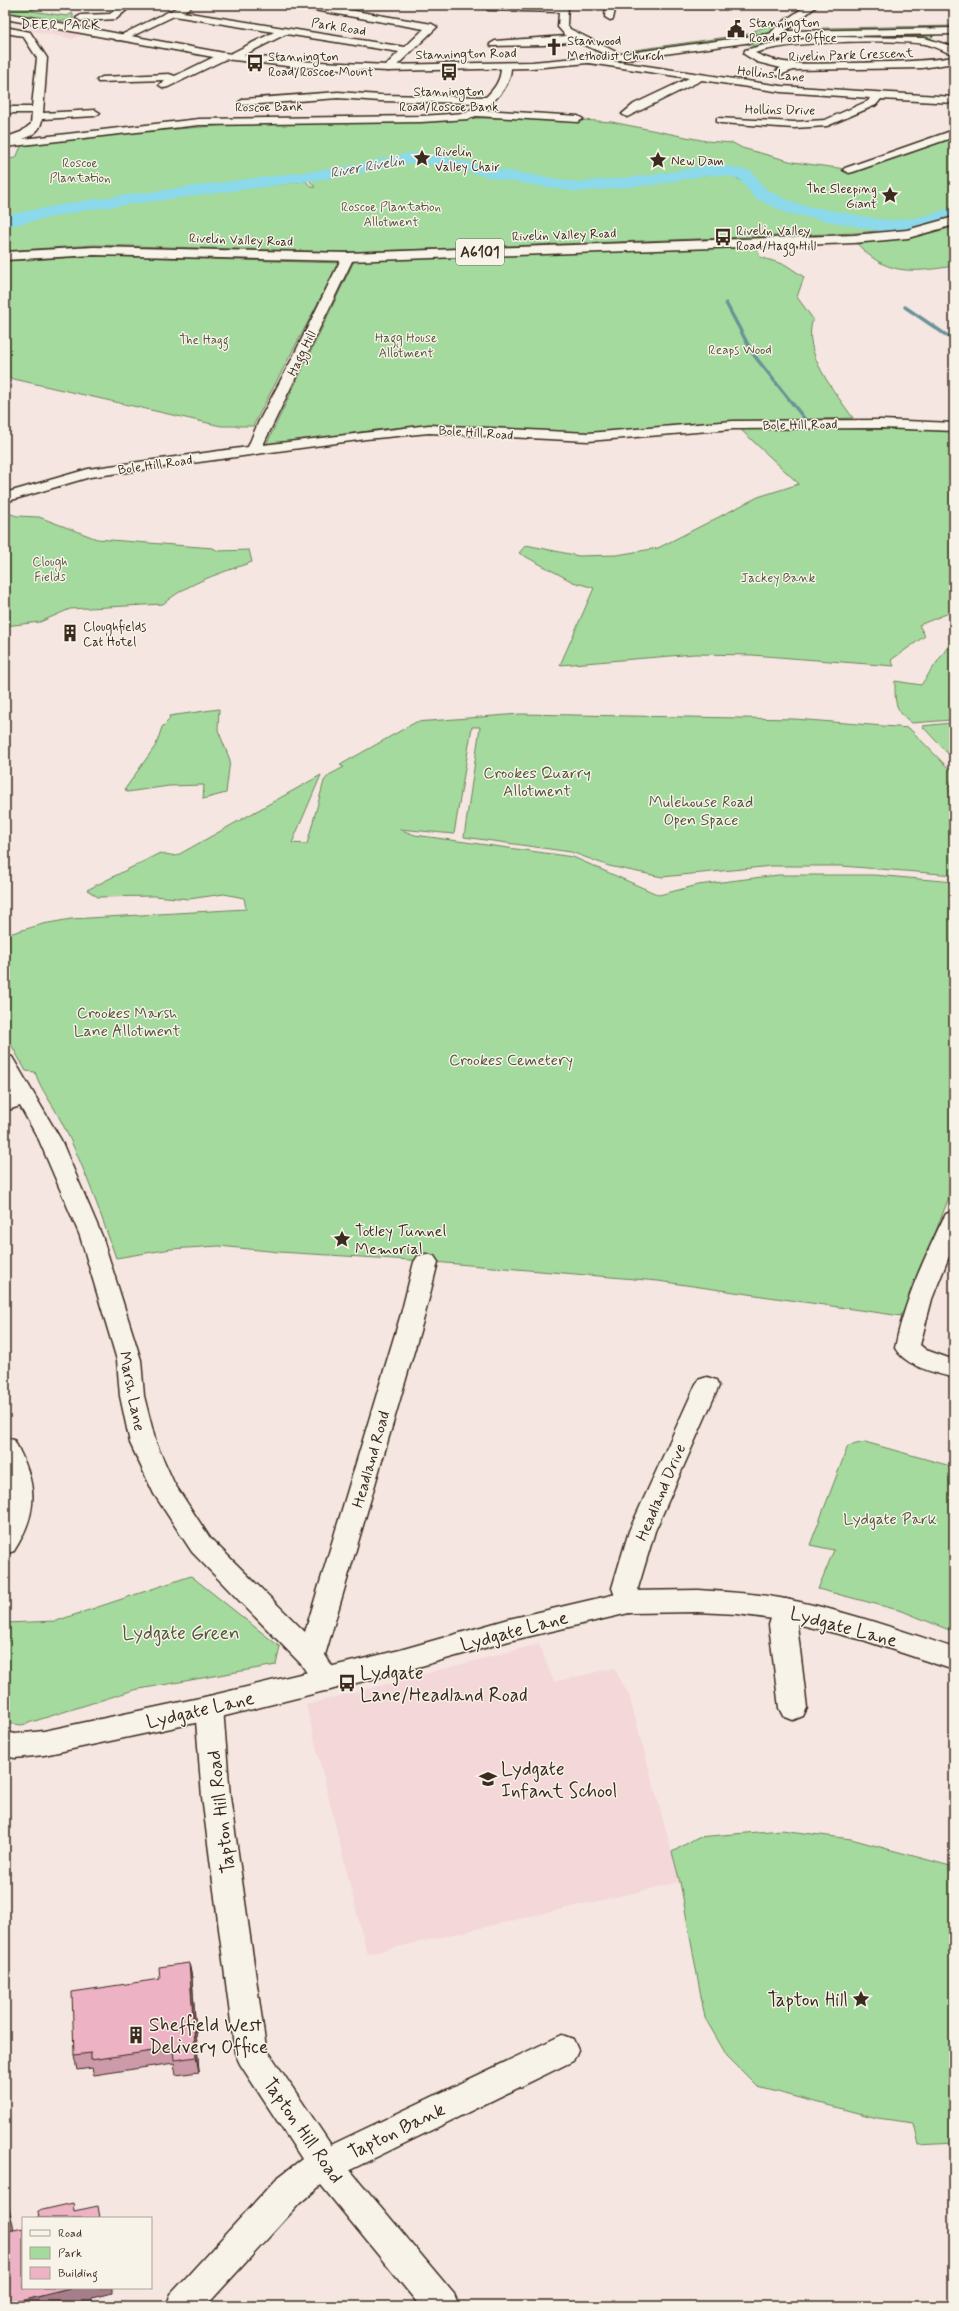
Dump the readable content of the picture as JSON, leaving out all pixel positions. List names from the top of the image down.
{
  "streets": {
    "street": [
      "Park Road",
      "Stannington Road",
      "Rivelin Park Crescent",
      "Hollins Lane",
      "Roscoe Bank",
      "Hollins Drive",
      "Rivelin Valley Road",
      "A6101",
      "Hagg Hill",
      "Bole Hill Road",
      "Marsh Lane",
      "Headland Road",
      "Headland Drive",
      "Lydgate Lane",
      "Tapton Hill Road",
      "Tapton Bank"
    ]
  },
  "crossings": [
    ["Stannington Road", "Hollins Lane"],
    ["Stannington Road", "Roscoe Bank"],
    ["Rivelin Park Crescent", "Hollins Lane"],
    ["Hollins Lane", "Hollins Drive"],
    ["Rivelin Valley Road", "Hagg Hill"],
    ["Hagg Hill", "Bole Hill Road"],
    ["Marsh Lane", "Headland Road"],
    ["Marsh Lane", "Lydgate Lane"],
    ["Headland Drive", "Lydgate Lane"],
    ["Lydgate Lane", "Tapton Hill Road"],
    ["Tapton Hill Road", "Tapton Bank"]
  ],
  "districts": ["DEER PARK"],
  "water": ["River Rivelin"],
  "parks": [
    "Roscoe Plantation",
    "Roscoe Plantation Allotment",
    "Hagg House Allotment",
    "The Hagg",
    "Reaps Wood",
    "Clough Fields",
    "Jackey Bank",
    "Crookes Quarry Allotment",
    "Mulehouse Road Open Space",
    "Crookes Marsh Lane Allotment",
    "Crookes Cemetery",
    "Lydgate Park",
    "Lydgate Green"
  ],
  "places": {
    "public building": ["Stannington Road Post Office"],
    "church": ["Stanwood Methodist Church"],
    "bus stop": [
      "Stannington Road/Roscoe Mount",
      "Stannington Road/Roscoe Bank",
      "Rivelin Valley Road/Hagg Hill",
      "Lydgate Lane/Headland Road"
    ],
    "place": [
      "Rivelin Valley Chair",
      "New Dam",
      "The Sleeping Giant",
      "Totley Tunnel Memorial",
      "Tapton Hill"
    ],
    "building": ["Cloughfields Cat Hotel", "Sheffield West Delivery Office"],
    "school or university": ["Lydgate Infant School"]
  },
  "legend": ["Road", "Park", "Building"]
}
